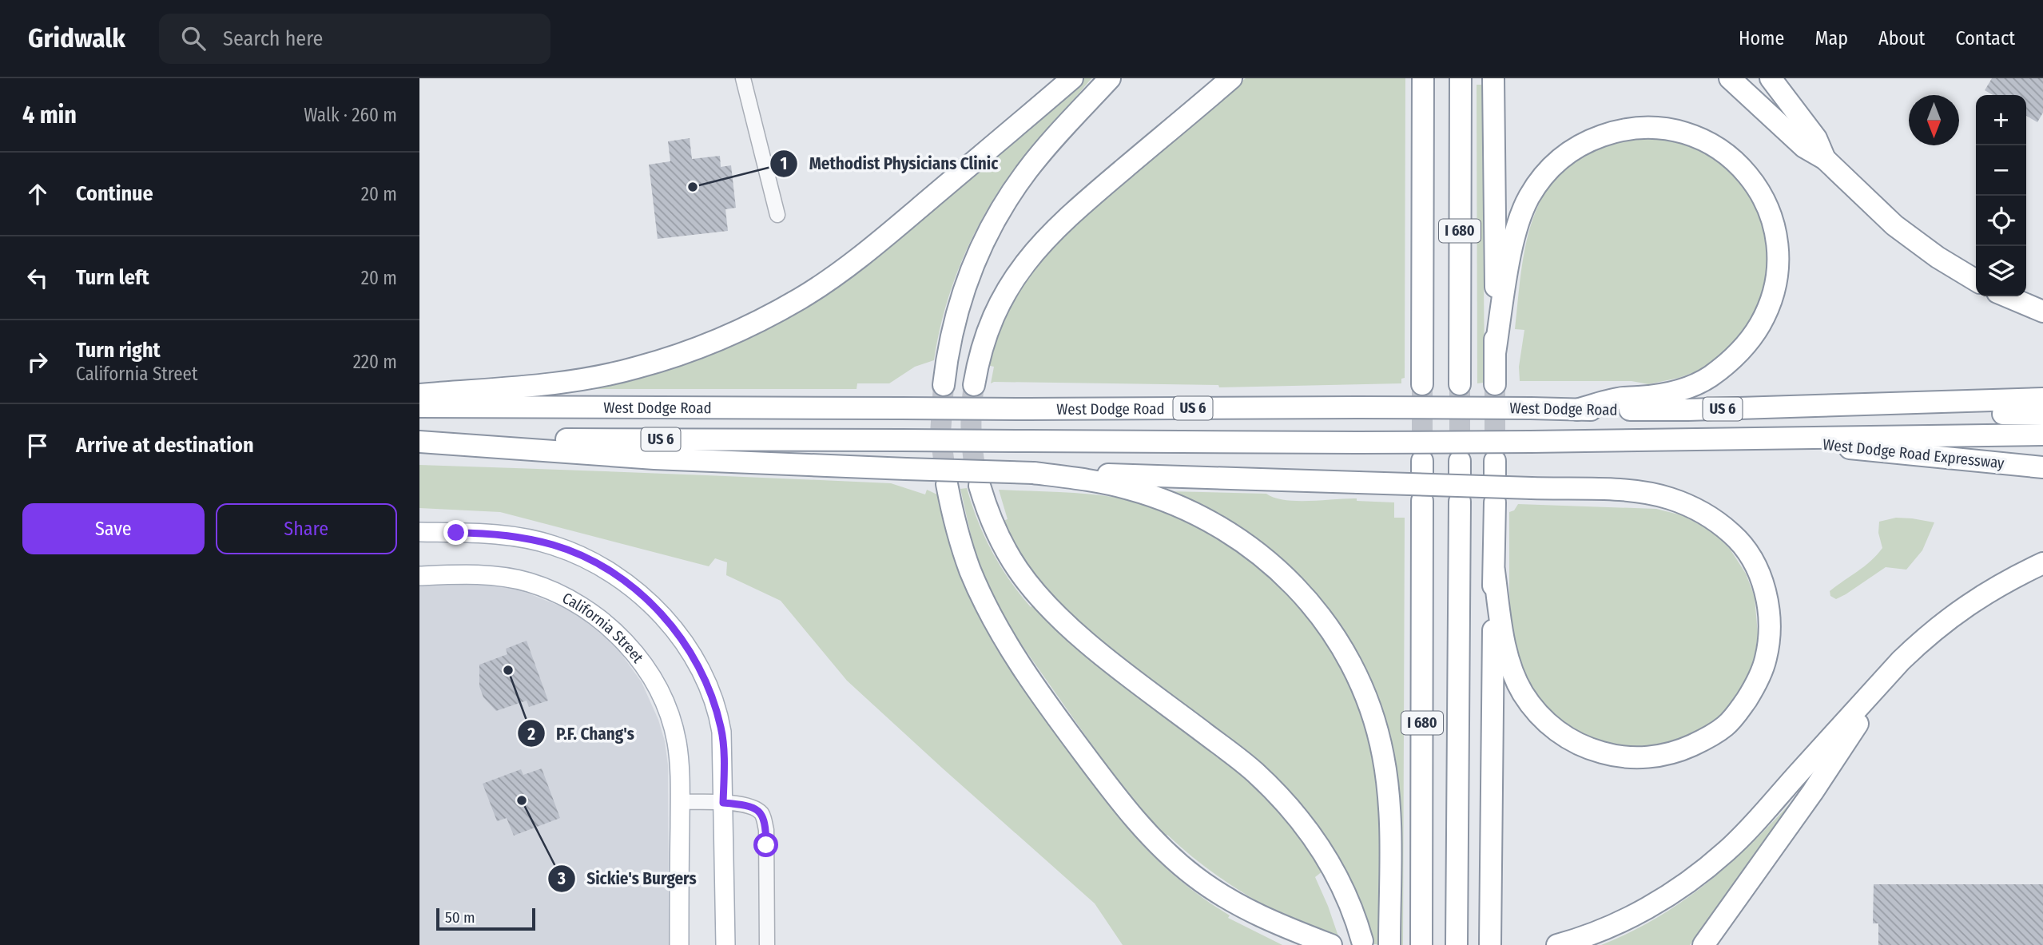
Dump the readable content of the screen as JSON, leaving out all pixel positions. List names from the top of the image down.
{
  "streets": {
    "highway": [
      "I 680",
      "West Dodge Road",
      "US 6",
      "West Dodge Road Expressway"
    ],
    "main road": ["California Street"]
  },
  "crossings": [
    ["West Dodge Road", "US 6"],
    ["West Dodge Road", "West Dodge Road Expressway"]
  ],
  "places": ["Methodist Physicians Clinic", "P.F. Chang's", "Sickie's Burgers"],
  "scale_bar": "50 m",
  "north": "bottom",
  "page": {
    "header": "Gridwalk",
    "search": "Search here",
    "nav": [
      "Home",
      "Map",
      "About",
      "Contact"
    ],
    "heading": ["4 min", "Walk · 260 m"],
    "map_buttons": ["+", "−"],
    "list": [
      ["Continue", "20 m"],
      ["Turn left", "20 m"],
      ["Turn right", "California Street", "220 m"],
      "Arrive at destination"
    ],
    "buttons": ["Save", "Share"],
    "scale": "50 m"
  }
}
